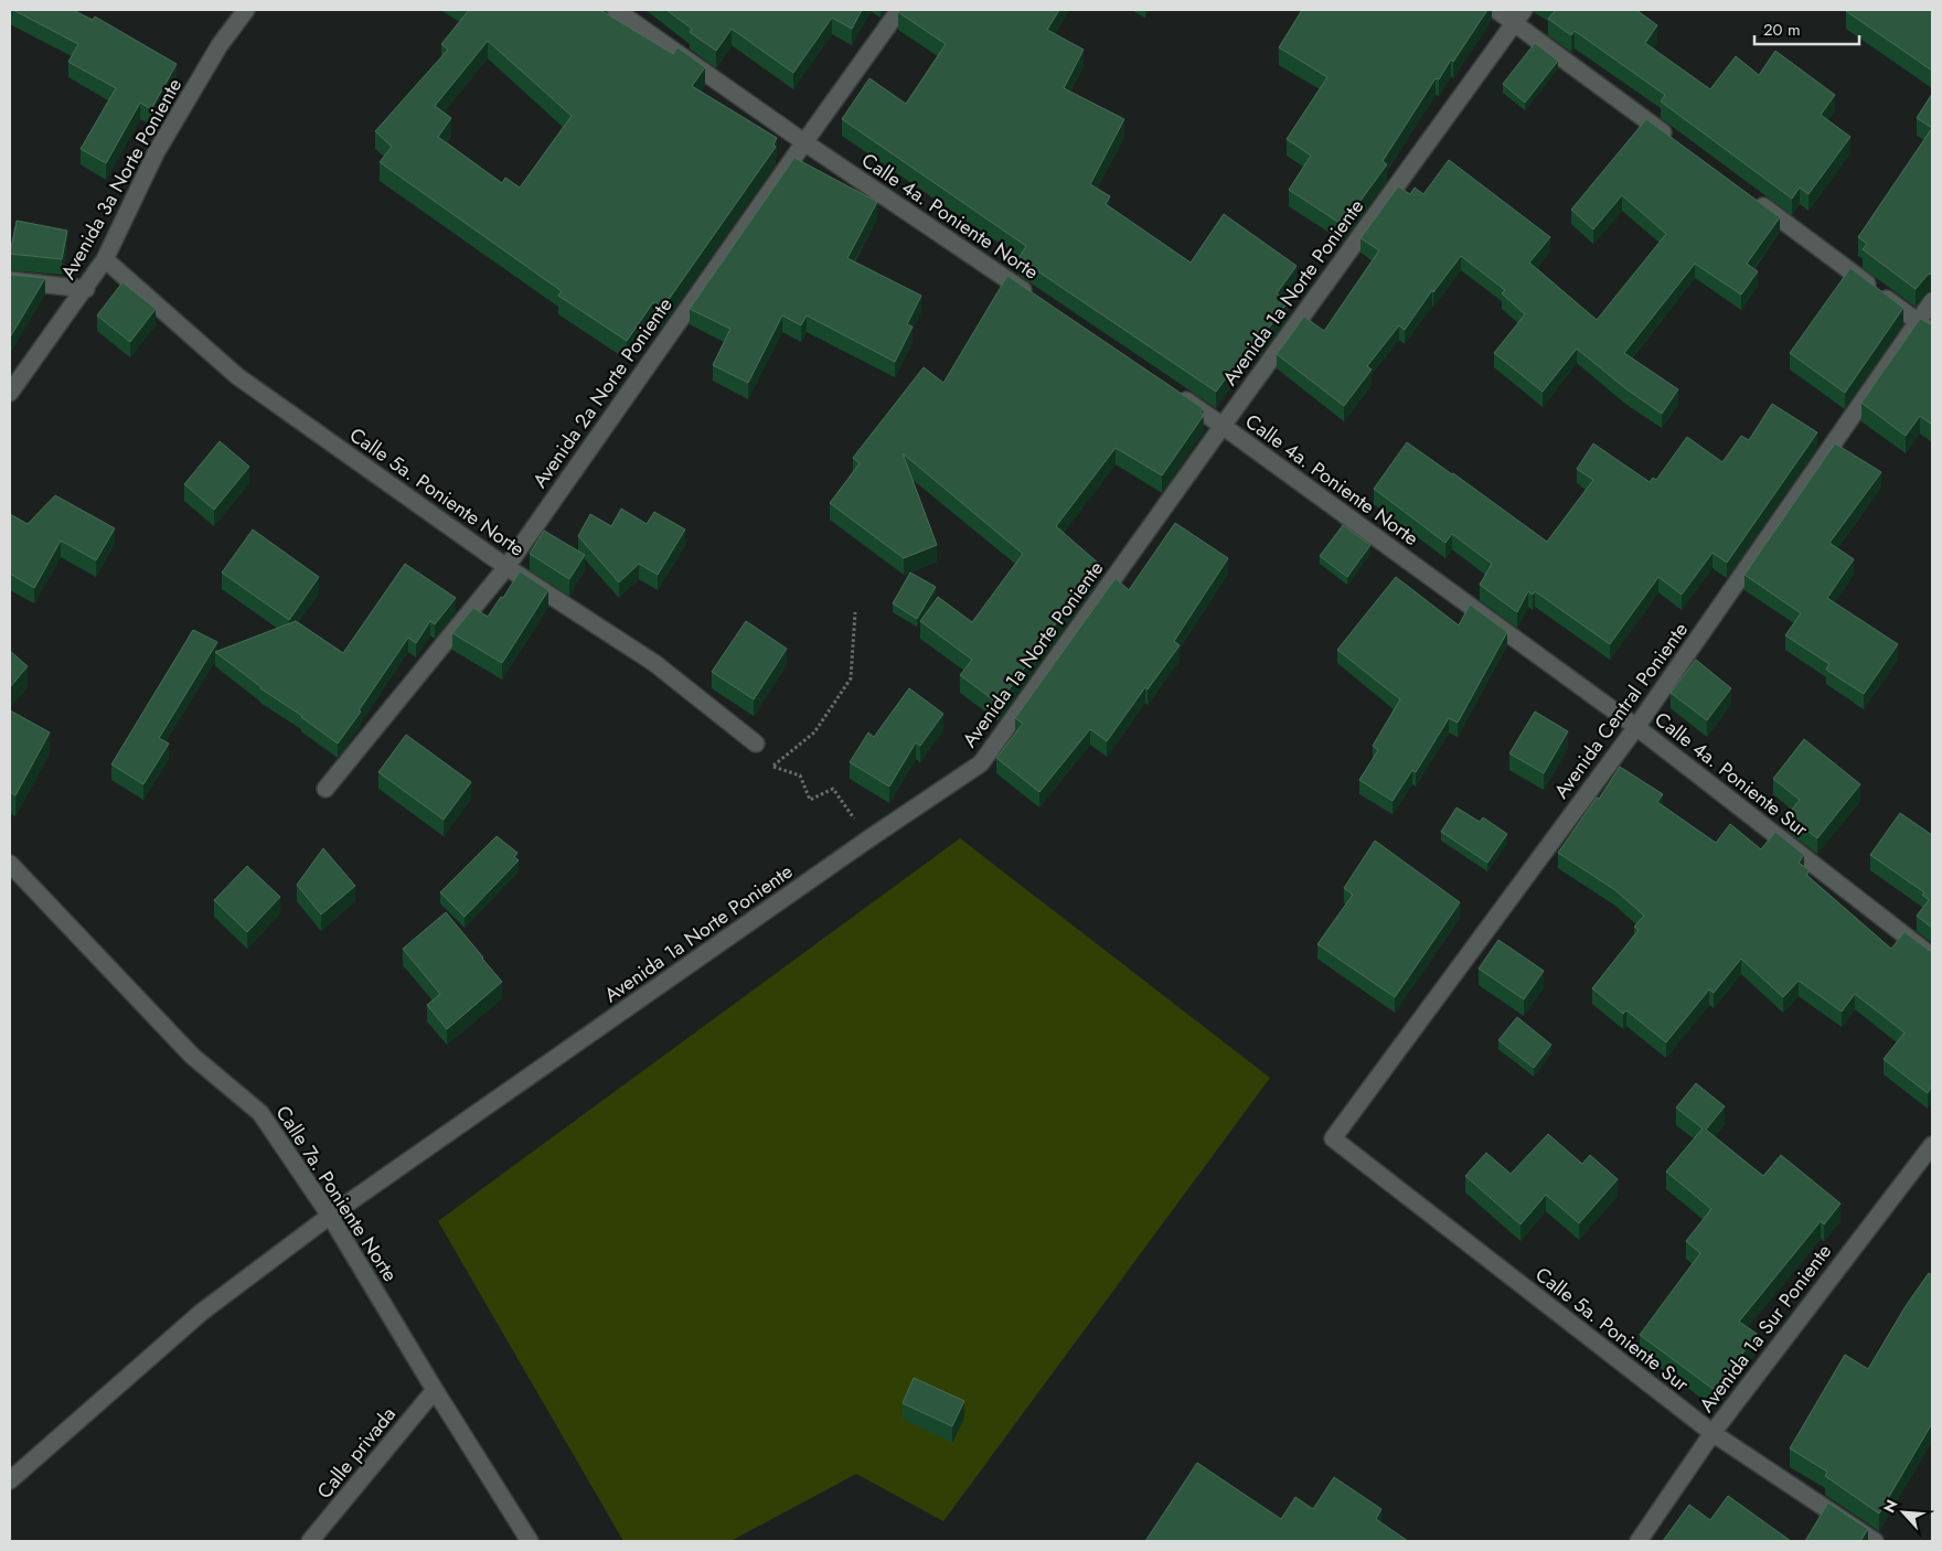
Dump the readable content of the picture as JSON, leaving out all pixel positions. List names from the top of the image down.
{
  "streets": {
    "street": [
      "Avenida 3a Norte Poniente",
      "Calle 4a. Poniente Norte",
      "Avenida 1a Norte Poniente",
      "Avenida 2a Norte Poniente",
      "Calle 5a. Poniente Norte",
      "Avenida Central Poniente",
      "Calle 4a. Poniente Sur",
      "Calle 7a. Poniente Norte",
      "Avenida 1a Sur Poniente",
      "Calle 5a. Poniente Sur",
      "Calle privada"
    ]
  },
  "crossings": [
    ["Avenida 3a Norte Poniente", "Calle 5a. Poniente Norte"],
    ["Calle 4a. Poniente Norte", "Avenida 1a Norte Poniente"],
    ["Calle 4a. Poniente Norte", "Avenida 2a Norte Poniente"],
    ["Calle 4a. Poniente Norte", "Avenida Central Poniente"],
    ["Calle 4a. Poniente Norte", "Calle 4a. Poniente Sur"],
    ["Avenida 1a Norte Poniente", "Calle 7a. Poniente Norte"],
    ["Avenida 2a Norte Poniente", "Calle 5a. Poniente Norte"],
    ["Avenida Central Poniente", "Calle 4a. Poniente Sur"],
    ["Avenida Central Poniente", "Calle 5a. Poniente Sur"],
    ["Calle 7a. Poniente Norte", "Calle privada"],
    ["Avenida 1a Sur Poniente", "Calle 5a. Poniente Sur"]
  ],
  "scale_bar": "20 m",
  "north": "top left"
}
